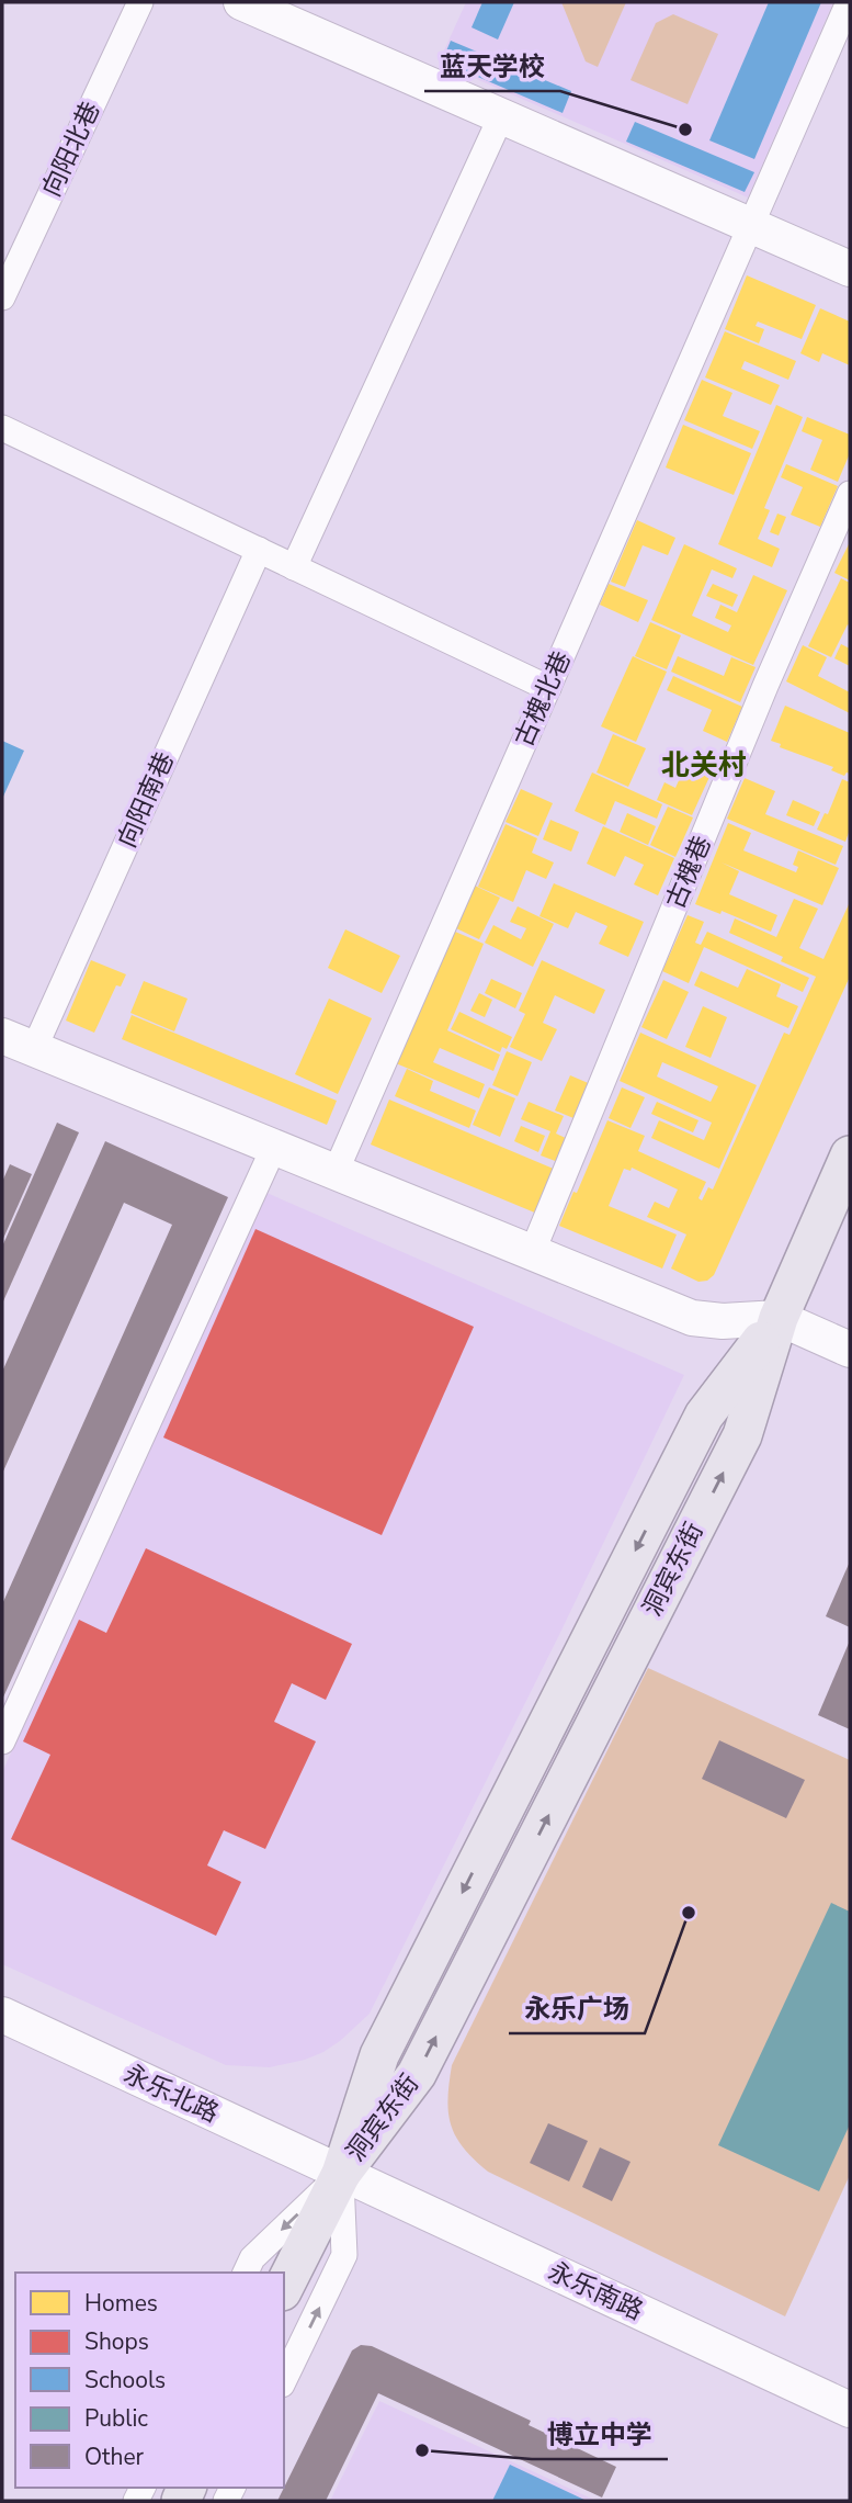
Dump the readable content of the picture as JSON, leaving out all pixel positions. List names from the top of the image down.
{
  "streets": {
    "main road": ["洞宾东街"],
    "street": [
      "向阳北巷",
      "古槐北巷",
      "向阳南巷",
      "古槐巷",
      "永乐北路",
      "永乐南路"
    ]
  },
  "crossings": [
    ["洞宾东街", "永乐北路"],
    ["洞宾东街", "永乐南路"],
    ["永乐北路", "永乐南路"]
  ],
  "districts": ["北关村"],
  "places": ["蓝天学校", "永乐广场", "博立中学"],
  "legend": [
    "Homes",
    "Shops",
    "Schools",
    "Public",
    "Other"
  ]
}
